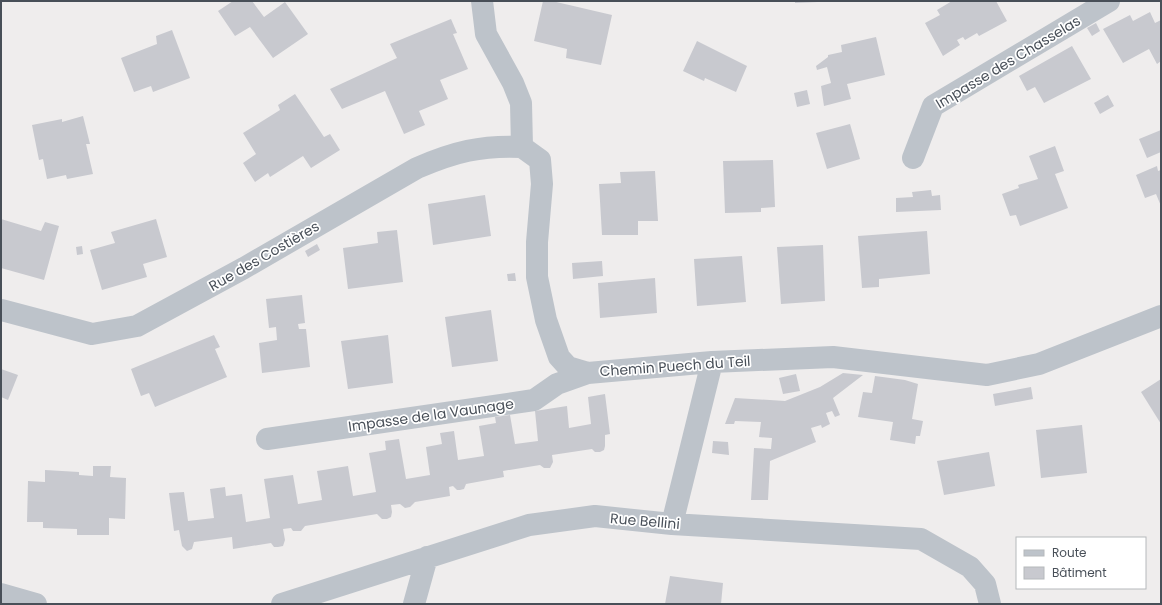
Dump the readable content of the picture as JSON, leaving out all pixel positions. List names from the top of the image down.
{
  "streets": {
    "street": [
      "Impasse des Chasselas",
      "Rue des Costières",
      "Chemin Puech du Teil",
      "Impasse de la Vaunage",
      "Rue Bellini"
    ]
  },
  "crossings": [
    ["Rue des Costières", "Chemin Puech du Teil"],
    ["Chemin Puech du Teil", "Impasse de la Vaunage"]
  ],
  "legend": ["Route", "Bâtiment"]
}
